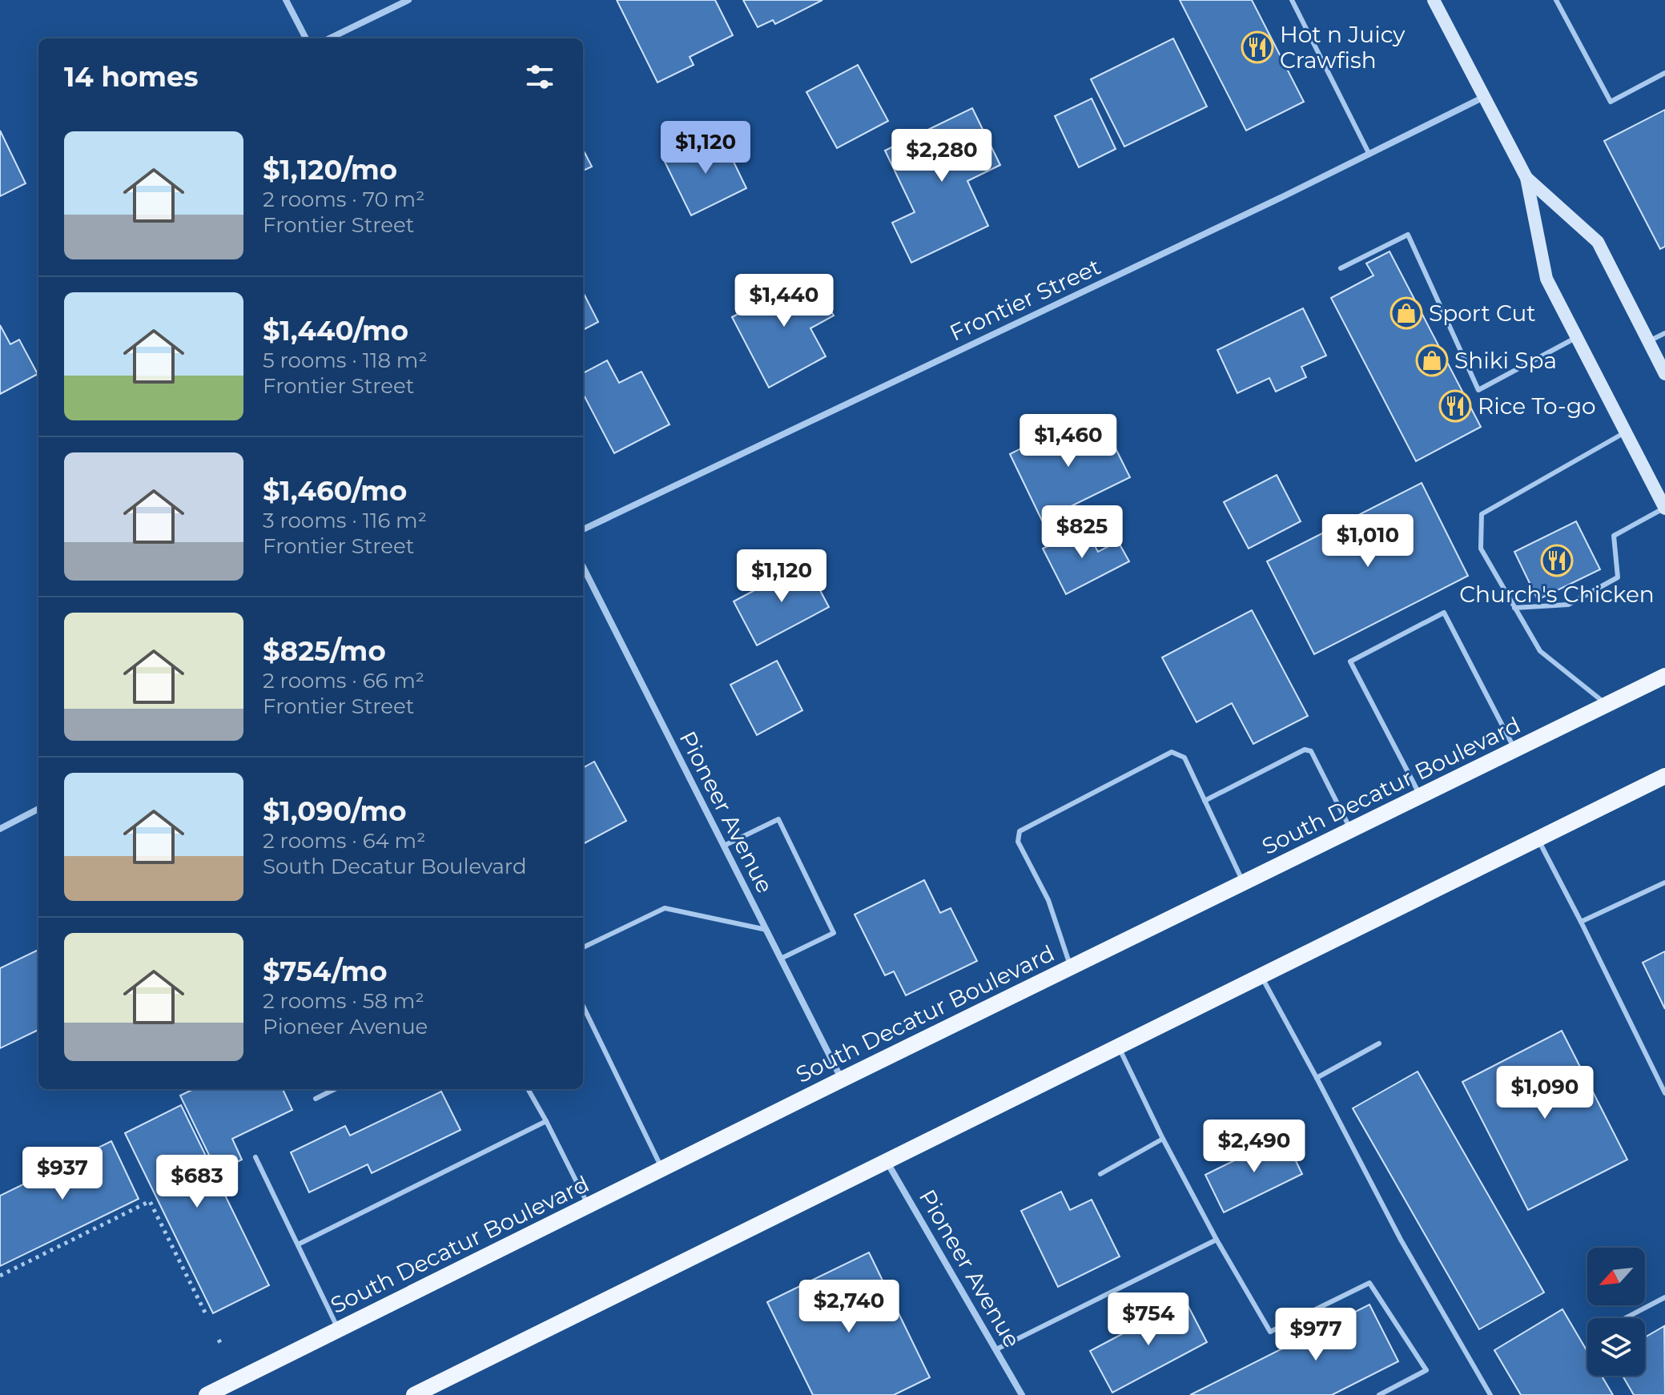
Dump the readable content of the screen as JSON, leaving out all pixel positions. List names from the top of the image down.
{
  "streets": {
    "main road": ["South Decatur Boulevard"],
    "street": ["Frontier Street", "Pioneer Avenue"]
  },
  "crossings": [
    ["South Decatur Boulevard", "Pioneer Avenue"]
  ],
  "places": {
    "restaurant": ["Hot n Juicy Crawfish", "Rice To-go", "Church's Chicken"],
    "shop": ["Sport Cut", "Shiki Spa"]
  },
  "north": "bottom left",
  "page": {
    "heading": "14 homes",
    "list": [
      {
        "name": "$1,120/mo",
        "note": "2 rooms · 70 m² · Frontier Street"
      },
      {
        "name": "$1,440/mo",
        "note": "5 rooms · 118 m² · Frontier Street"
      },
      {
        "name": "$1,460/mo",
        "note": "3 rooms · 116 m² · Frontier Street"
      },
      {
        "name": "$825/mo",
        "note": "2 rooms · 66 m² · Frontier Street"
      },
      {
        "name": "$1,090/mo",
        "note": "2 rooms · 64 m² · South Decatur Boulevard"
      },
      {
        "name": "$754/mo",
        "note": "2 rooms · 58 m² · Pioneer Avenue"
      }
    ],
    "price": [
      "$1,120",
      "$2,280",
      "$1,440",
      "$1,460",
      "$825",
      "$1,010",
      "$1,120",
      "$1,090",
      "$2,490",
      "$937",
      "$683",
      "$2,740",
      "$754",
      "$977"
    ]
  }
}
